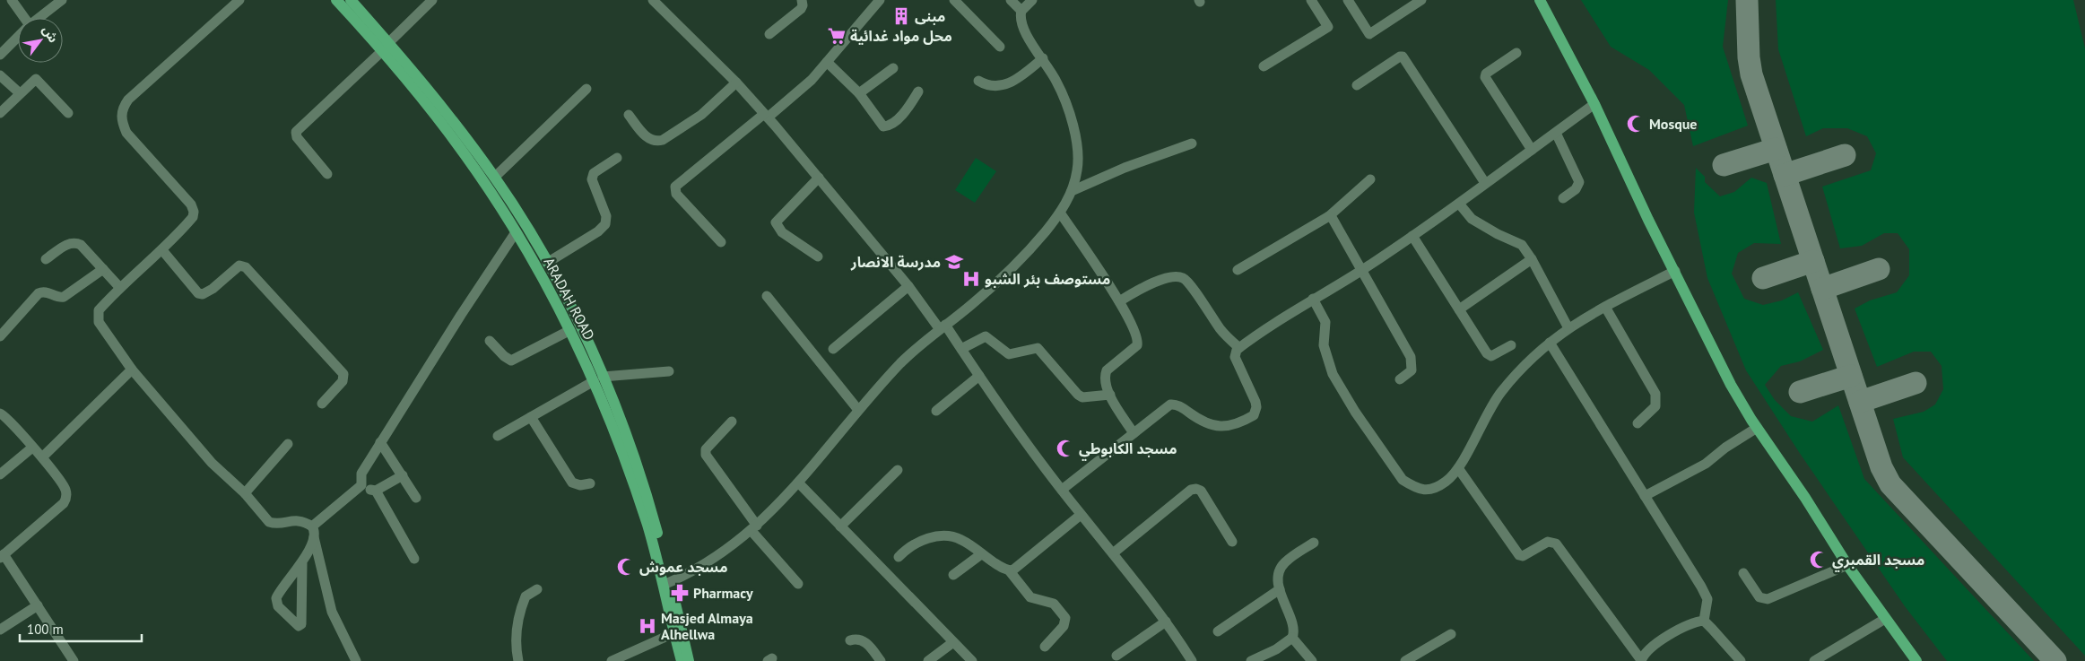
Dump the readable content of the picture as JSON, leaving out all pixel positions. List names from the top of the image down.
{
  "streets": {
    "main road": ["ARADAH ROAD"]
  },
  "places": {
    "building": ["مبنى"],
    "supermarket": ["محل مواد غدائية"],
    "mosque": [
      "Mosque",
      "مسجد الكابوطي",
      "مسجد القمبري",
      "مسجد عموش"
    ],
    "school or university": ["مدرسة الانصار"],
    "hospital": ["مستوصف بئر الشبو", "Masjed Almaya Alhellwa"],
    "pharmacy": ["Pharmacy"]
  },
  "scale_bar": "100 m",
  "north": "top right"
}
